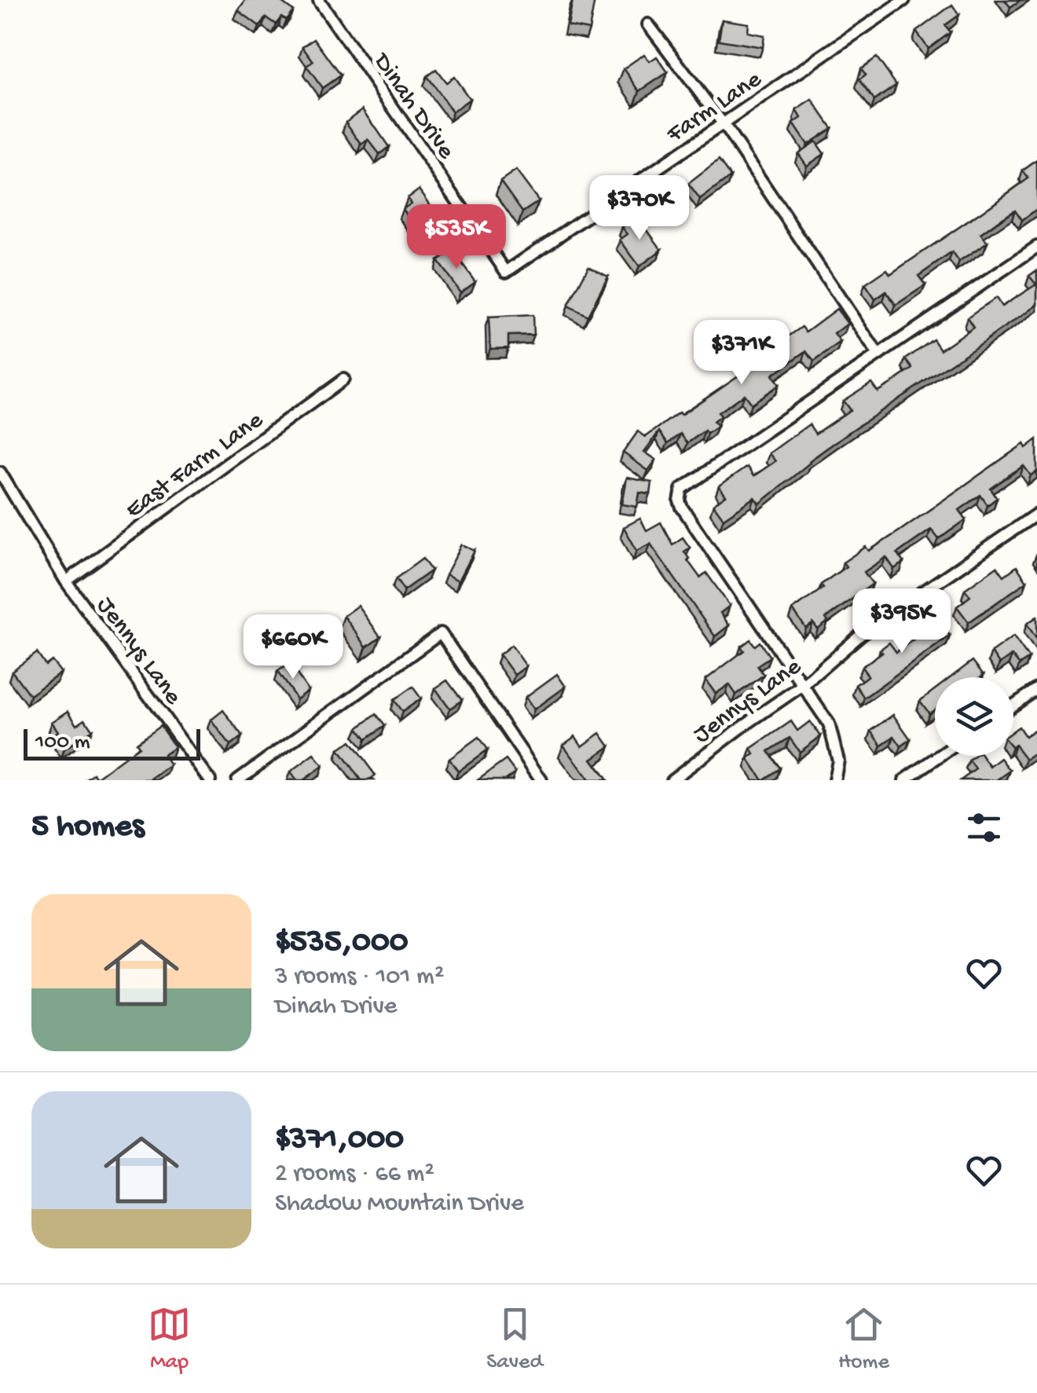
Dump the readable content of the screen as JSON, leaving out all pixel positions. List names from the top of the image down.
{
  "streets": {
    "street": [
      "Dinah Drive",
      "Farm Lane",
      "East Farm Lane",
      "Jennys Lane"
    ]
  },
  "crossings": [
    ["Dinah Drive", "Farm Lane"],
    ["East Farm Lane", "Jennys Lane"]
  ],
  "scale_bar": "100 m",
  "page": {
    "price": [
      "$370K",
      "$535K",
      "$371K",
      "$395K",
      "$660K"
    ],
    "scale": "100 m",
    "heading": "5 homes",
    "list": [
      {
        "name": "$535,000",
        "note": "3 rooms · 101 m² · Dinah Drive"
      },
      {
        "name": "$371,000",
        "note": "2 rooms · 66 m² · Shadow Mountain Drive"
      }
    ],
    "tabs": ["Map", "Saved", "Home"]
  }
}
